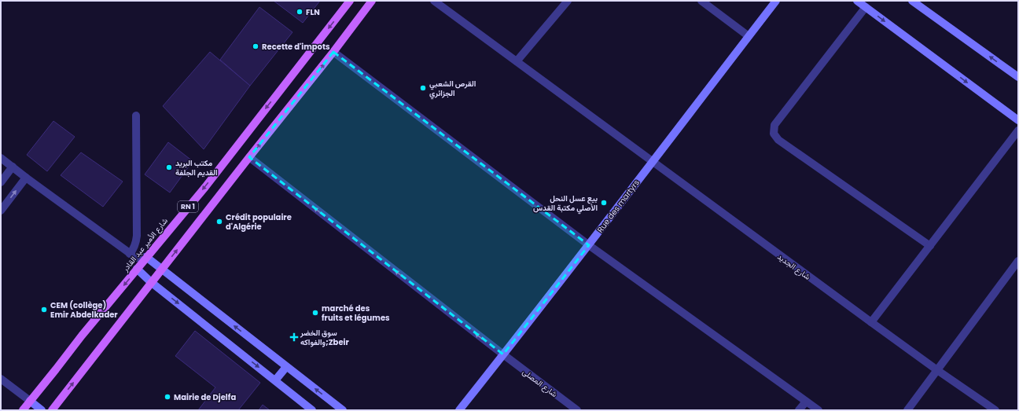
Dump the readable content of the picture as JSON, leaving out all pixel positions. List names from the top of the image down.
{
  "streets": {
    "main road": ["RN 1", "شارع الأمير عبد القادر"],
    "street": ["Rue des martyrs", "شارع الجديد", "شارع المصلى"]
  },
  "crossings": [
    ["Rue des martyrs", "شارع الجديد"],
    ["Rue des martyrs", "شارع المصلى"],
    ["RN 1", "شارع المصلى"]
  ],
  "one_way": ["شارع المصلى"],
  "places": {
    "other": [
      "FLN",
      "Recette d'impots",
      "القرص الشعبي الجزائري",
      "مكتب البريد القديم الجلفة",
      "بيع عسل النحل الأصلي مكتبة القدس",
      "Crédit populaire d'Algérie",
      "CEM (collège) Emir Abdelkader",
      "marché des fruits et légumes",
      "Mairie de Djelfa"
    ],
    "health": ["سوق الخضر والفواكه;Zbeir"]
  }
}
